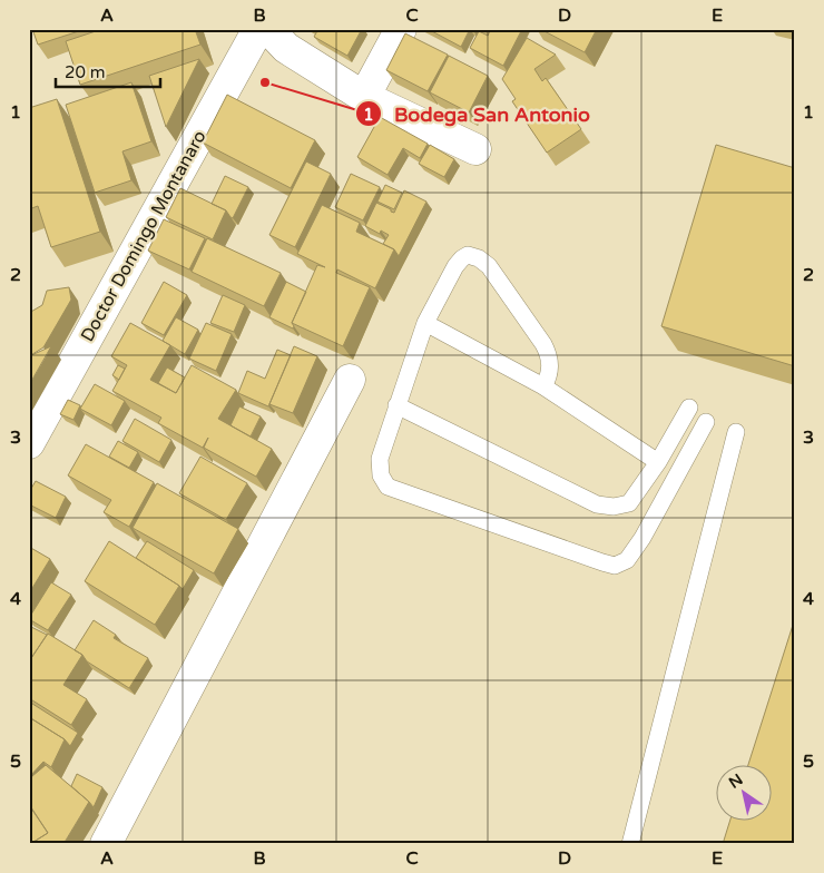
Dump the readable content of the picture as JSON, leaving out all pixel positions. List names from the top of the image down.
{
  "streets": {
    "street": ["Doctor Domingo Montanaro"]
  },
  "places": ["Bodega San Antonio"],
  "scale_bar": "20 m",
  "north": "top left",
  "grid": {
    "columns": [
      "A",
      "B",
      "C",
      "D",
      "E"
    ],
    "rows": [
      "1",
      "2",
      "3",
      "4",
      "5"
    ]
  }
}
